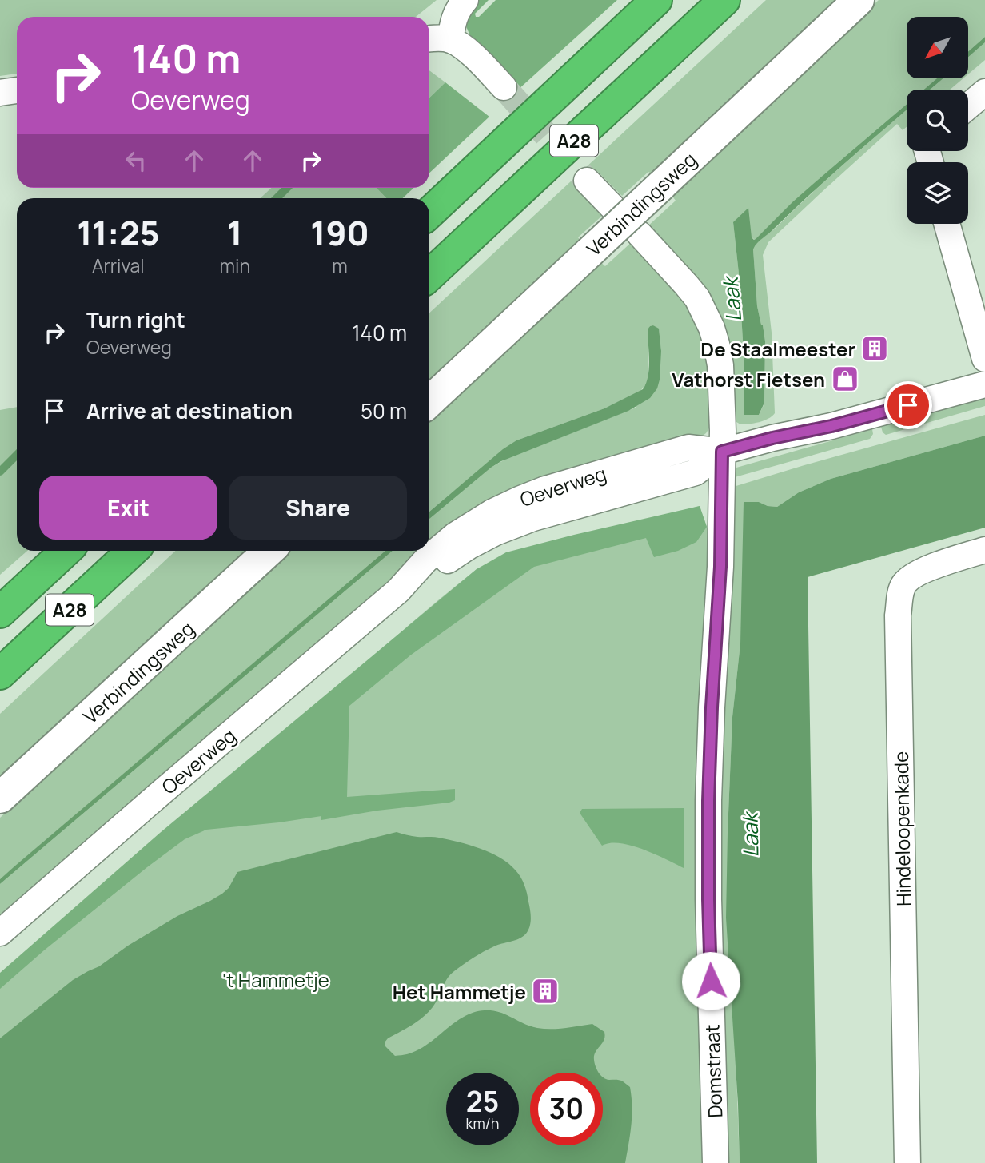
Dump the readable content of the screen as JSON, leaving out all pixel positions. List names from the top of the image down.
{
  "streets": {
    "highway": ["A28"],
    "main road": ["Verbindingsweg"],
    "street": ["Oeverweg", "Hindeloopenkade", "Domstraat"]
  },
  "crossings": [
    ["Oeverweg", "Domstraat"]
  ],
  "water": ["Laak"],
  "parks": ["'t Hammetje"],
  "places": {
    "building": ["De Staalmeester", "Het Hammetje"],
    "shop": ["Vathorst Fietsen"]
  },
  "north": "bottom left",
  "page": {
    "turn": ["140 m", "Oeverweg"],
    "eta": [
      "11:25",
      "Arrival",
      "1",
      "min",
      "190",
      "m"
    ],
    "list": [
      {
        "name": "Turn right",
        "note": "Oeverweg",
        "value": "140 m"
      },
      {
        "name": "Arrive at destination",
        "value": "50 m"
      }
    ],
    "buttons": ["Exit", "Share"],
    "speed": "25 km/h",
    "limit": "30"
  }
}
